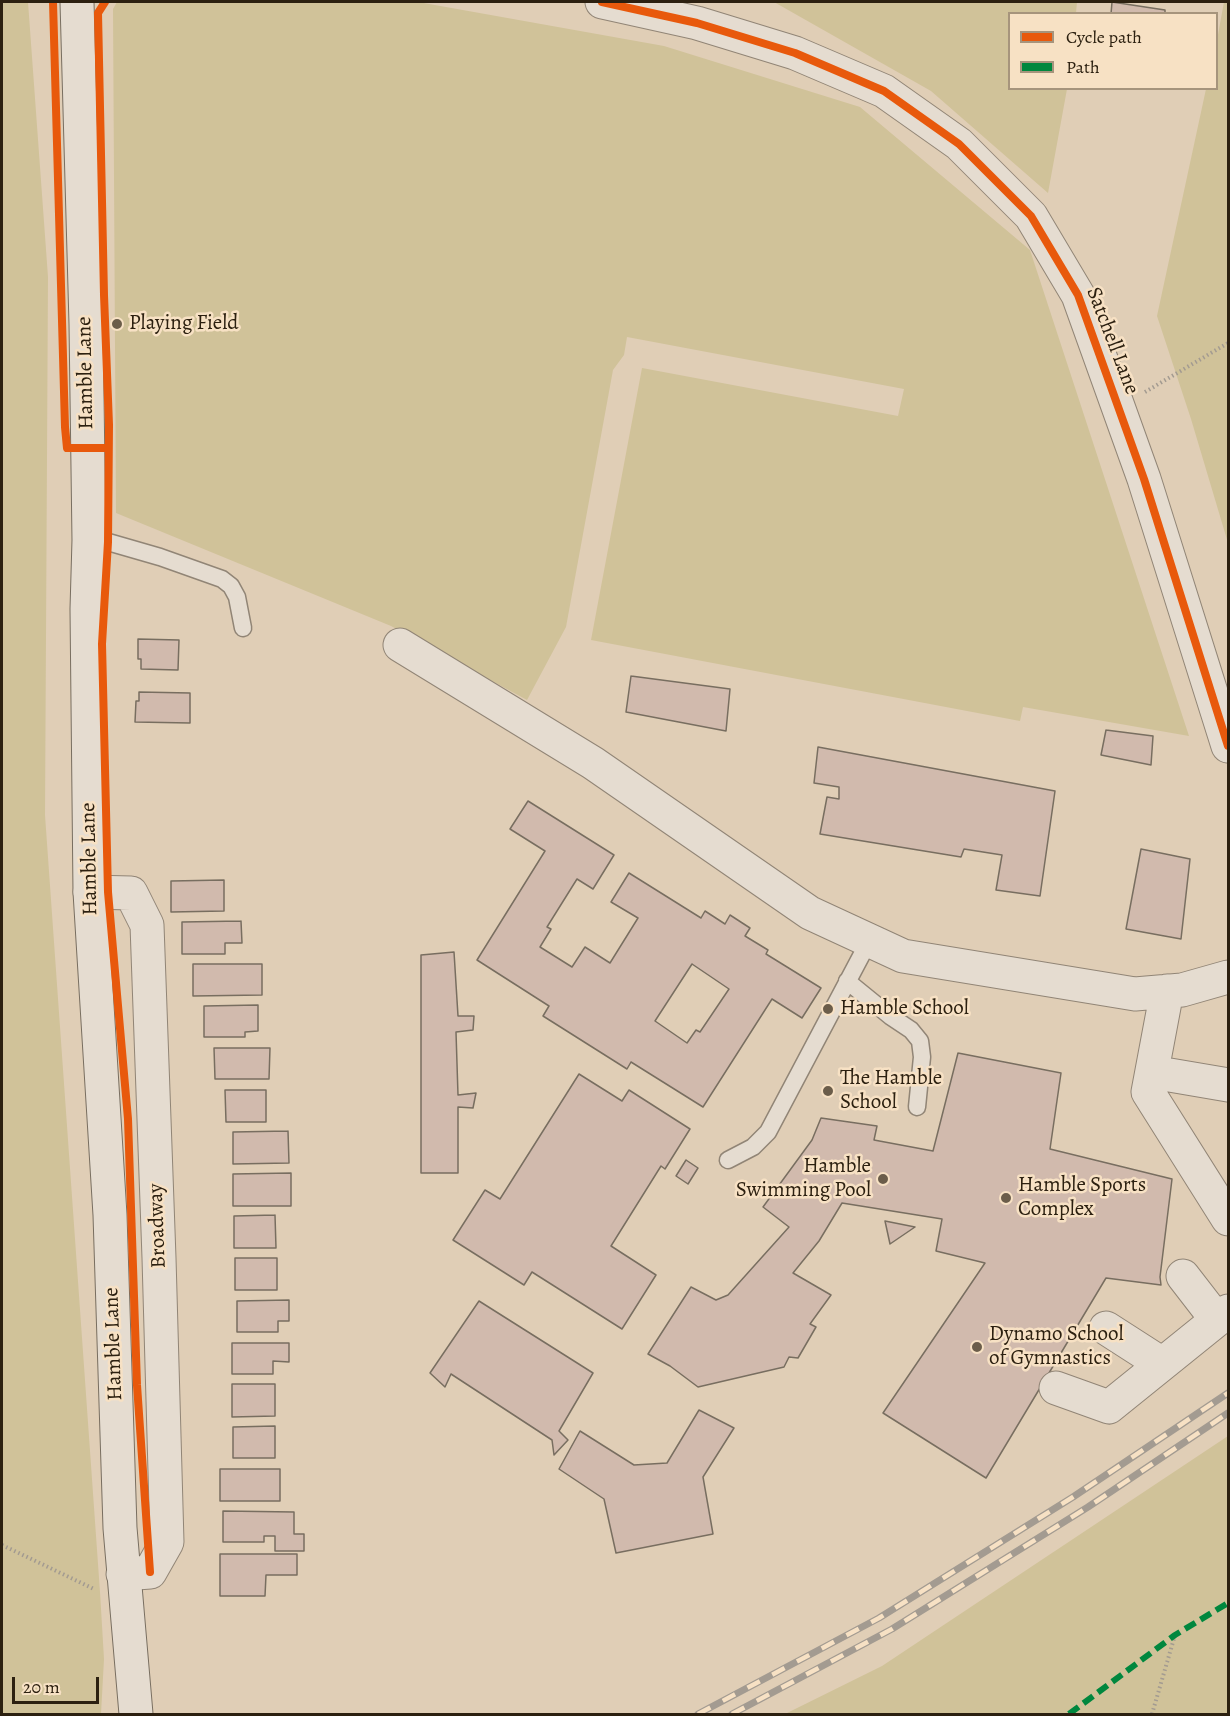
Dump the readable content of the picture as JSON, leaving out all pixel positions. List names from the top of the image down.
{
  "streets": {
    "street": ["Satchell Lane", "Hamble Lane", "Broadway"]
  },
  "crossings": [
    ["Hamble Lane", "Broadway"]
  ],
  "places": [
    "Playing Field",
    "Hamble School",
    "The Hamble School",
    "Hamble Swimming Pool",
    "Hamble Sports Complex",
    "Dynamo School of Gymnastics"
  ],
  "legend": ["Cycle path", "Path"],
  "scale_bar": "20 m"
}
